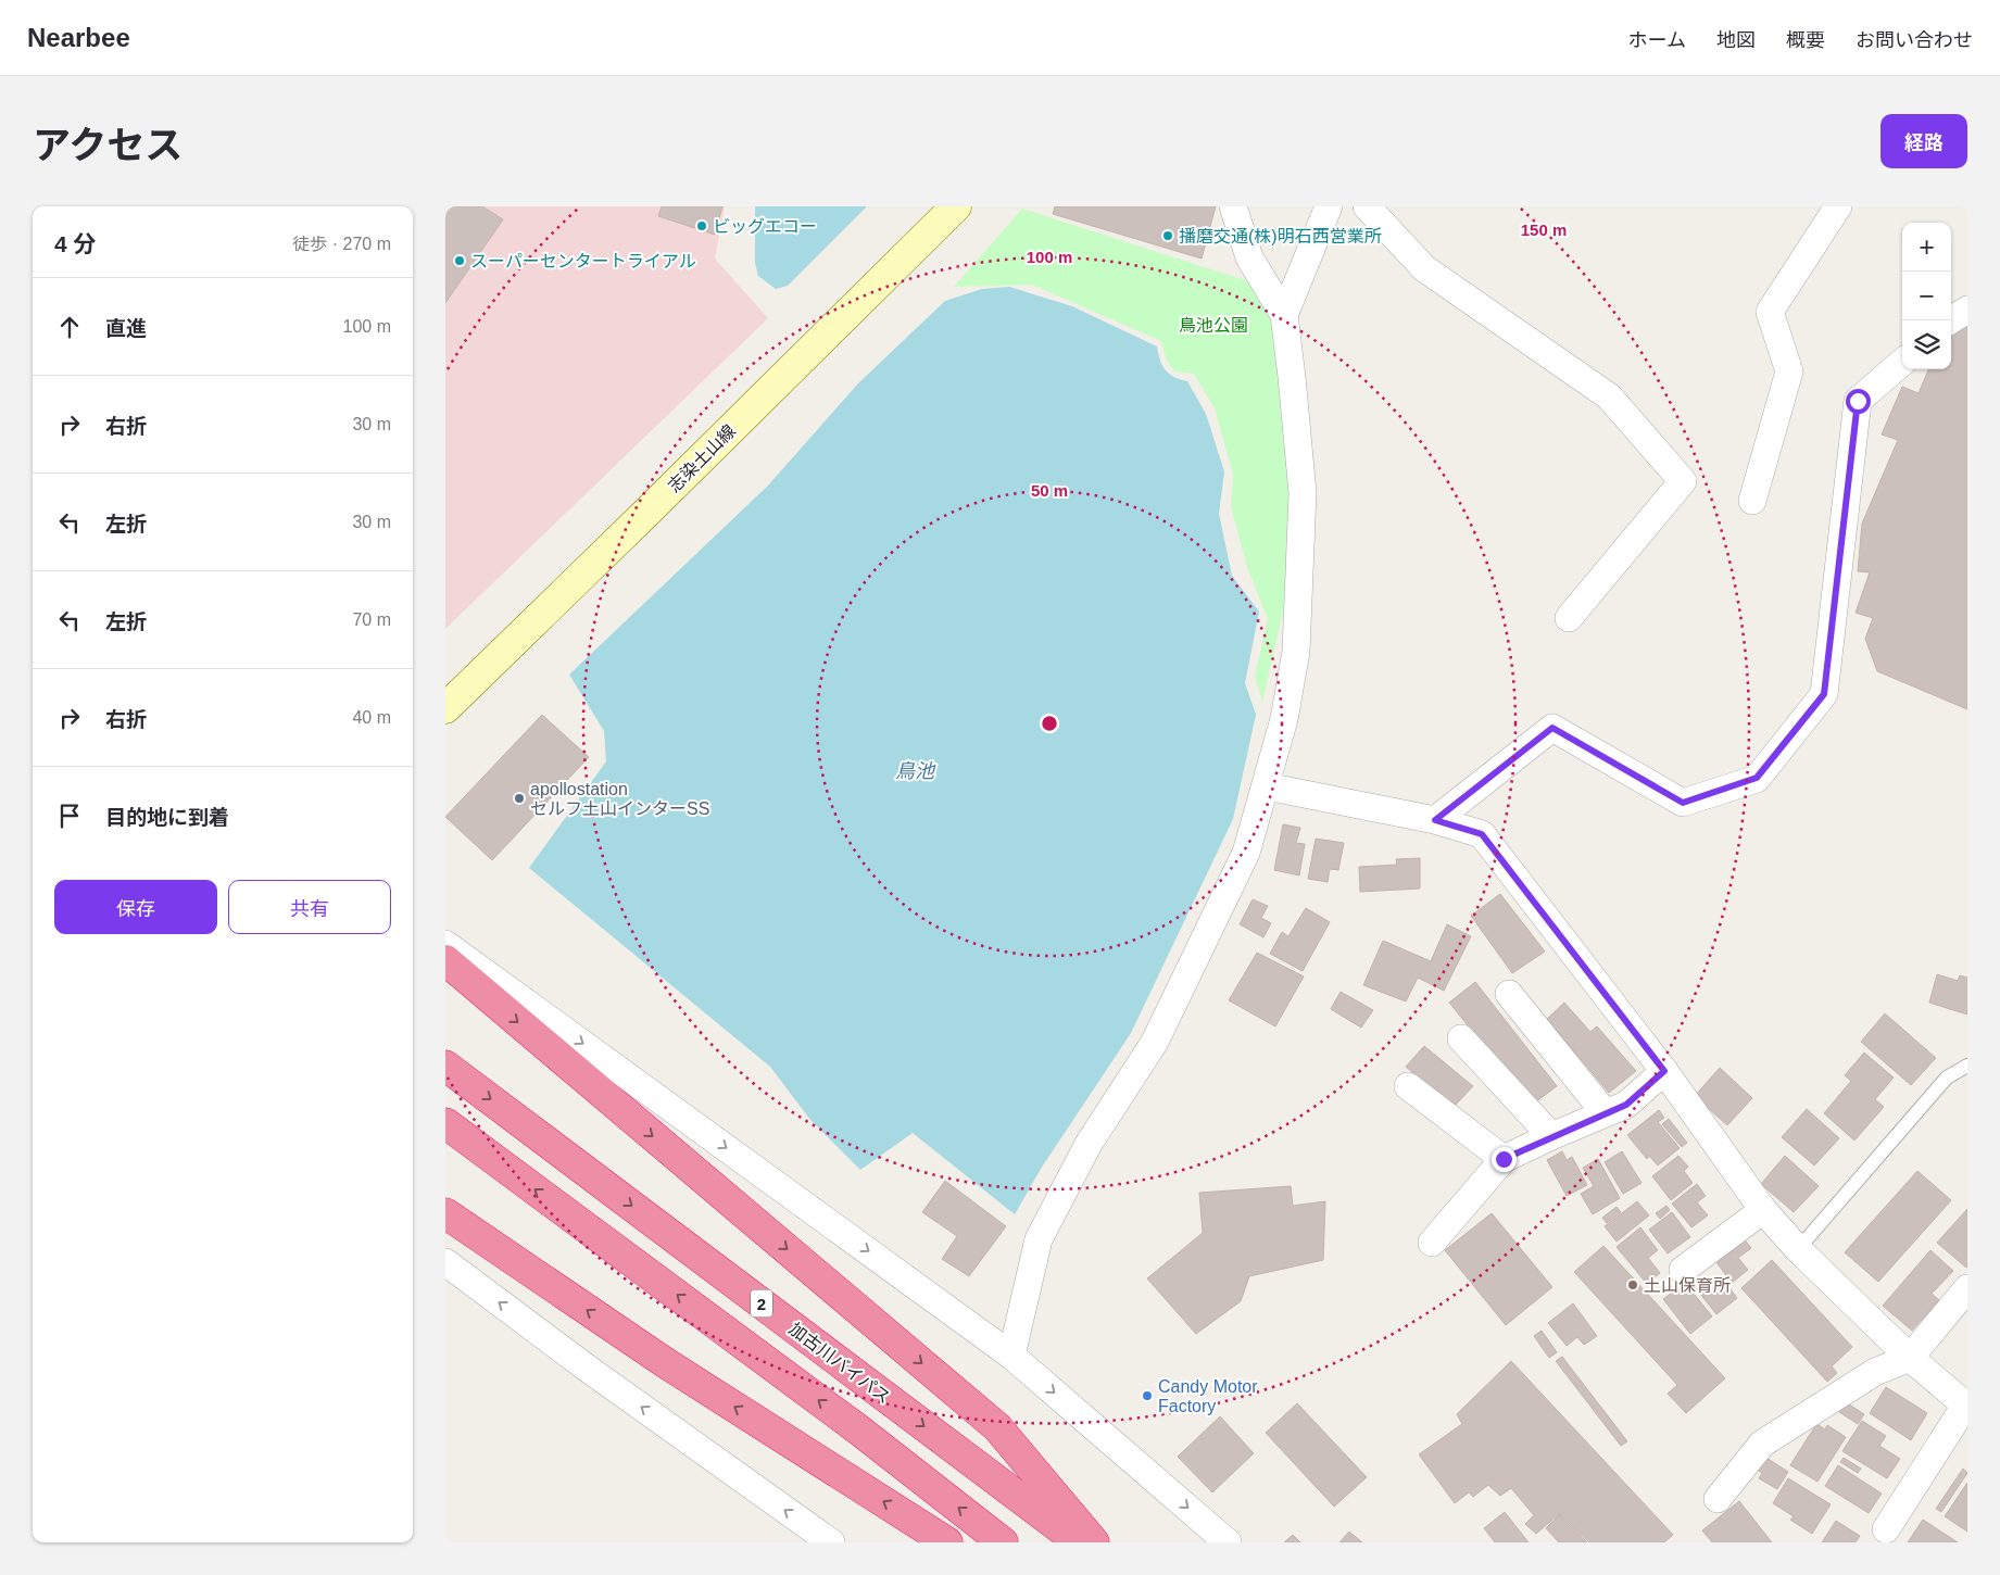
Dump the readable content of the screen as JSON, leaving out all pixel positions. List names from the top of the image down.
{
  "streets": {
    "highway": ["2", "加古川バイパス"],
    "main road": ["志染土山線"]
  },
  "water": ["鳥池"],
  "parks": ["鳥池公園"],
  "places": [
    "ビッグエコー",
    "播磨交通(株)明石西営業所",
    "スーパーセンタートライアル",
    "apollostation セルフ土山インターSS",
    "土山保育所",
    "Candy Motor Factory"
  ],
  "page": {
    "header": "Nearbee",
    "nav": [
      "ホーム",
      "地図",
      "概要",
      "お問い合わせ"
    ],
    "title": "アクセス",
    "buttons": [
      "経路",
      ["保存", "共有"]
    ],
    "heading": ["4 分", "徒歩 · 270 m"],
    "map_buttons": ["+", "−"],
    "list": [
      ["直進", "100 m"],
      ["右折", "30 m"],
      ["左折", "30 m"],
      ["左折", "70 m"],
      ["右折", "40 m"],
      "目的地に到着"
    ]
  },
  "rings": ["150 m", "100 m", "50 m"]
}
